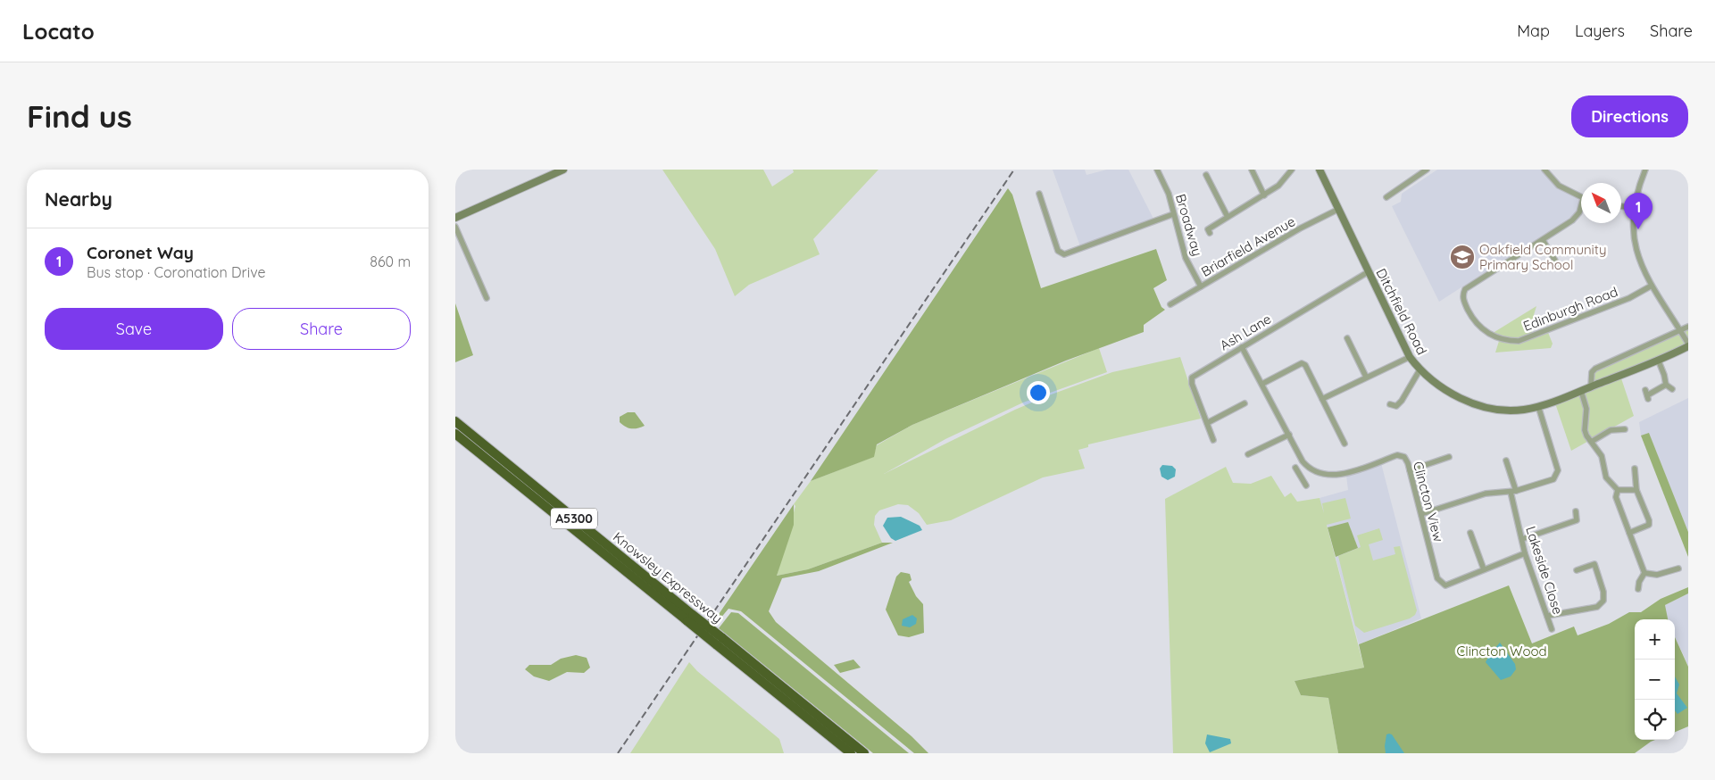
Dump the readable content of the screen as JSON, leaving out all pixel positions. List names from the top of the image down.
{
  "streets": {
    "highway": ["A5300", "Knowsley Expressway"],
    "street": [
      "Broadway",
      "Briarfield Avenue",
      "Edinburgh Road",
      "Ditchfield Road",
      "Ash Lane",
      "Clincton View",
      "Lakeside Close"
    ]
  },
  "crossings": [
    ["Broadway", "Briarfield Avenue"],
    ["Briarfield Avenue", "Ditchfield Road"],
    ["Ditchfield Road", "Ash Lane"],
    ["Clincton View", "Lakeside Close"]
  ],
  "parks": ["Clincton Wood"],
  "places": {
    "school or university": ["Oakfield Community Primary School"]
  },
  "north": "top left",
  "page": {
    "header": "Locato",
    "nav": ["Map", "Layers", "Share"],
    "buttons": [
      "Directions",
      ["Save", "Share"]
    ],
    "title": "Find us",
    "heading": "Nearby",
    "pins": "1",
    "list": [
      {
        "mark": "1",
        "name": "Coronet Way",
        "note": "Bus stop · Coronation Drive",
        "value": "860 m"
      }
    ],
    "map_buttons": ["+", "−"]
  }
}
